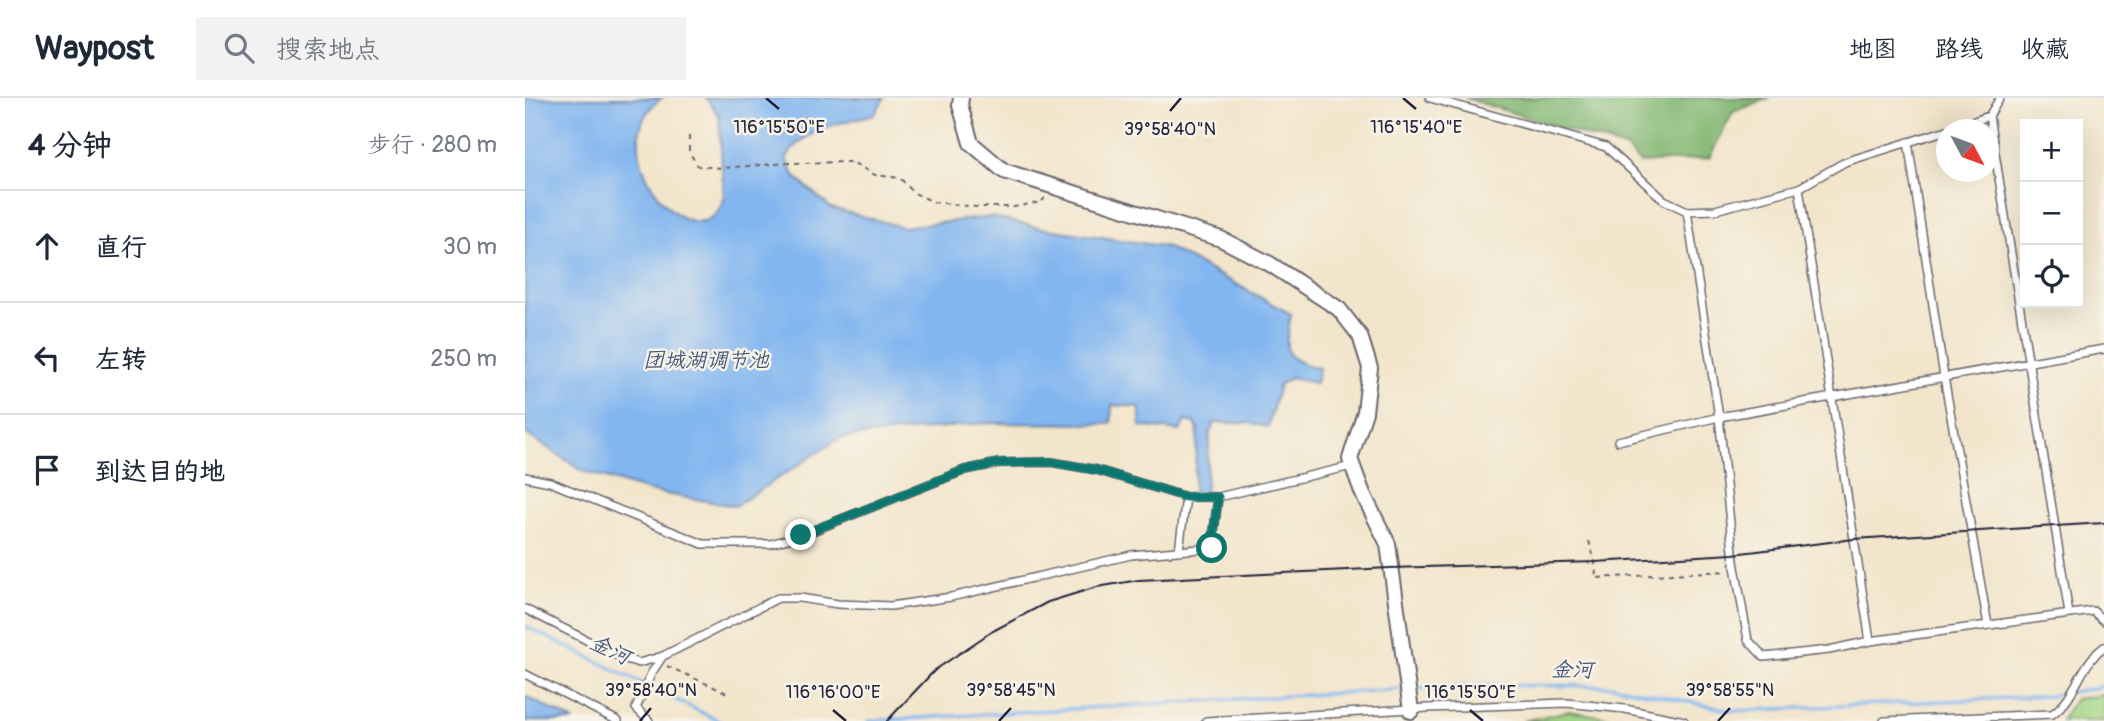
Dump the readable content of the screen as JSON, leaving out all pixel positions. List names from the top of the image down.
{
  "water": ["团城湖调节池", "金河"],
  "north": "bottom right",
  "page": {
    "header": "Waypost",
    "search": "搜索地点",
    "nav": ["地图", "路线", "收藏"],
    "heading": ["4 分钟", "步行 · 280 m"],
    "map_buttons": ["+", "−"],
    "list": [
      ["直行", "30 m"],
      ["左转", "250 m"],
      "到达目的地"
    ]
  },
  "coordinates": [
    "116°15'50\"E",
    "116°15'40\"E",
    "39°58'40\"N",
    "39°58'45\"N",
    "39°58'55\"N",
    "116°16'00\"E"
  ]
}
